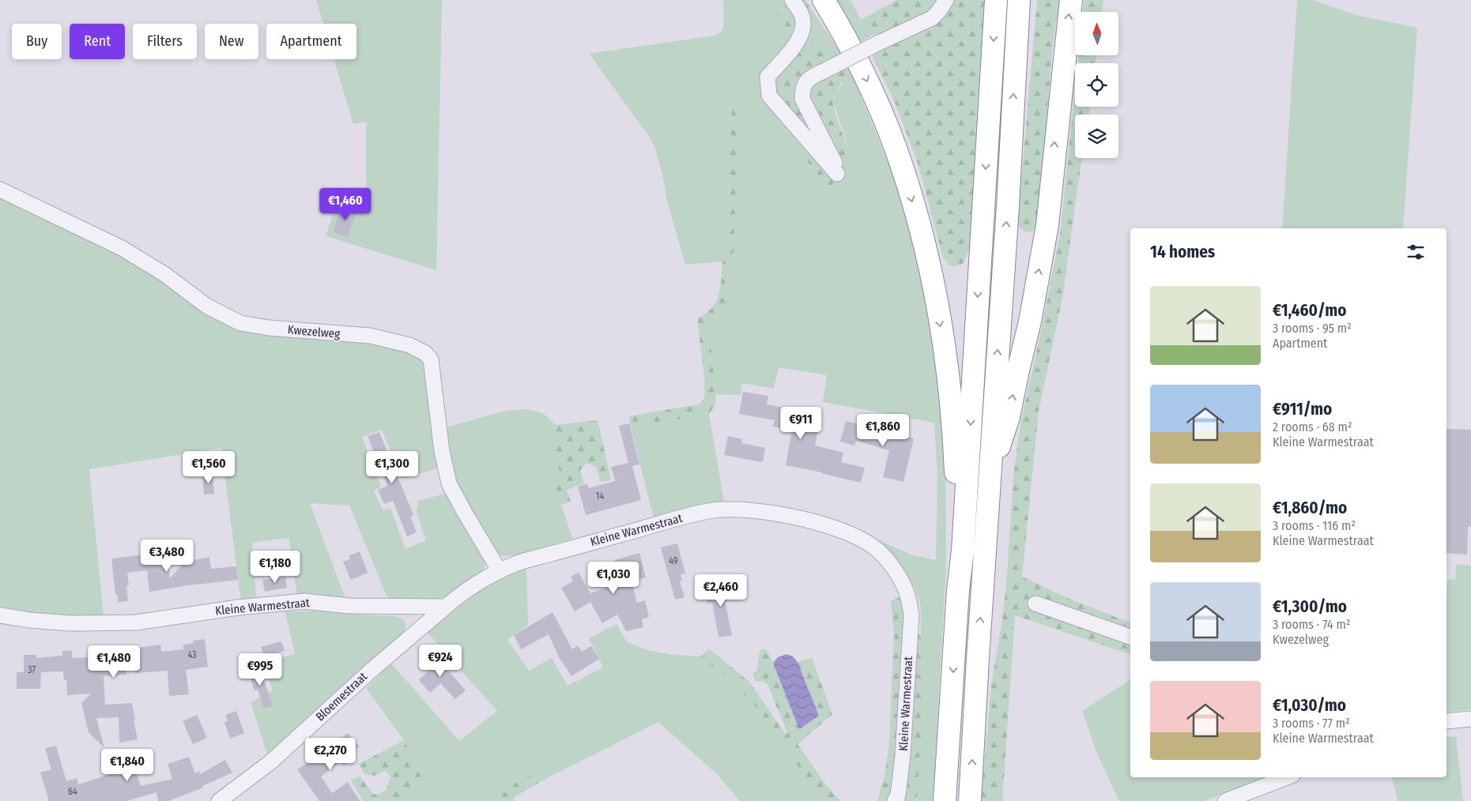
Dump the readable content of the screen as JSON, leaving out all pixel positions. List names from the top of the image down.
{
  "streets": {
    "street": ["Kwezelweg", "Kleine Warmestraat", "Bloemestraat"]
  },
  "crossings": [
    ["Kwezelweg", "Kleine Warmestraat"],
    ["Kleine Warmestraat", "Bloemestraat"]
  ],
  "house_numbers": [
    "14",
    "49",
    "43",
    "37",
    "64"
  ],
  "north": "top",
  "page": {
    "chip": [
      "Buy",
      "Rent",
      "Filters",
      "New",
      "Apartment"
    ],
    "price": [
      "€1,460",
      "€911",
      "€1,860",
      "€1,560",
      "€1,300",
      "€3,480",
      "€1,180",
      "€1,030",
      "€2,460",
      "€924",
      "€1,480",
      "€995",
      "€2,270",
      "€1,840"
    ],
    "heading": "14 homes",
    "list": [
      {
        "name": "€1,460/mo",
        "note": "3 rooms · 95 m² · Apartment"
      },
      {
        "name": "€911/mo",
        "note": "2 rooms · 68 m² · Kleine Warmestraat"
      },
      {
        "name": "€1,860/mo",
        "note": "3 rooms · 116 m² · Kleine Warmestraat"
      },
      {
        "name": "€1,300/mo",
        "note": "3 rooms · 74 m² · Kwezelweg"
      },
      {
        "name": "€1,030/mo",
        "note": "3 rooms · 77 m² · Kleine Warmestraat"
      }
    ]
  }
}
